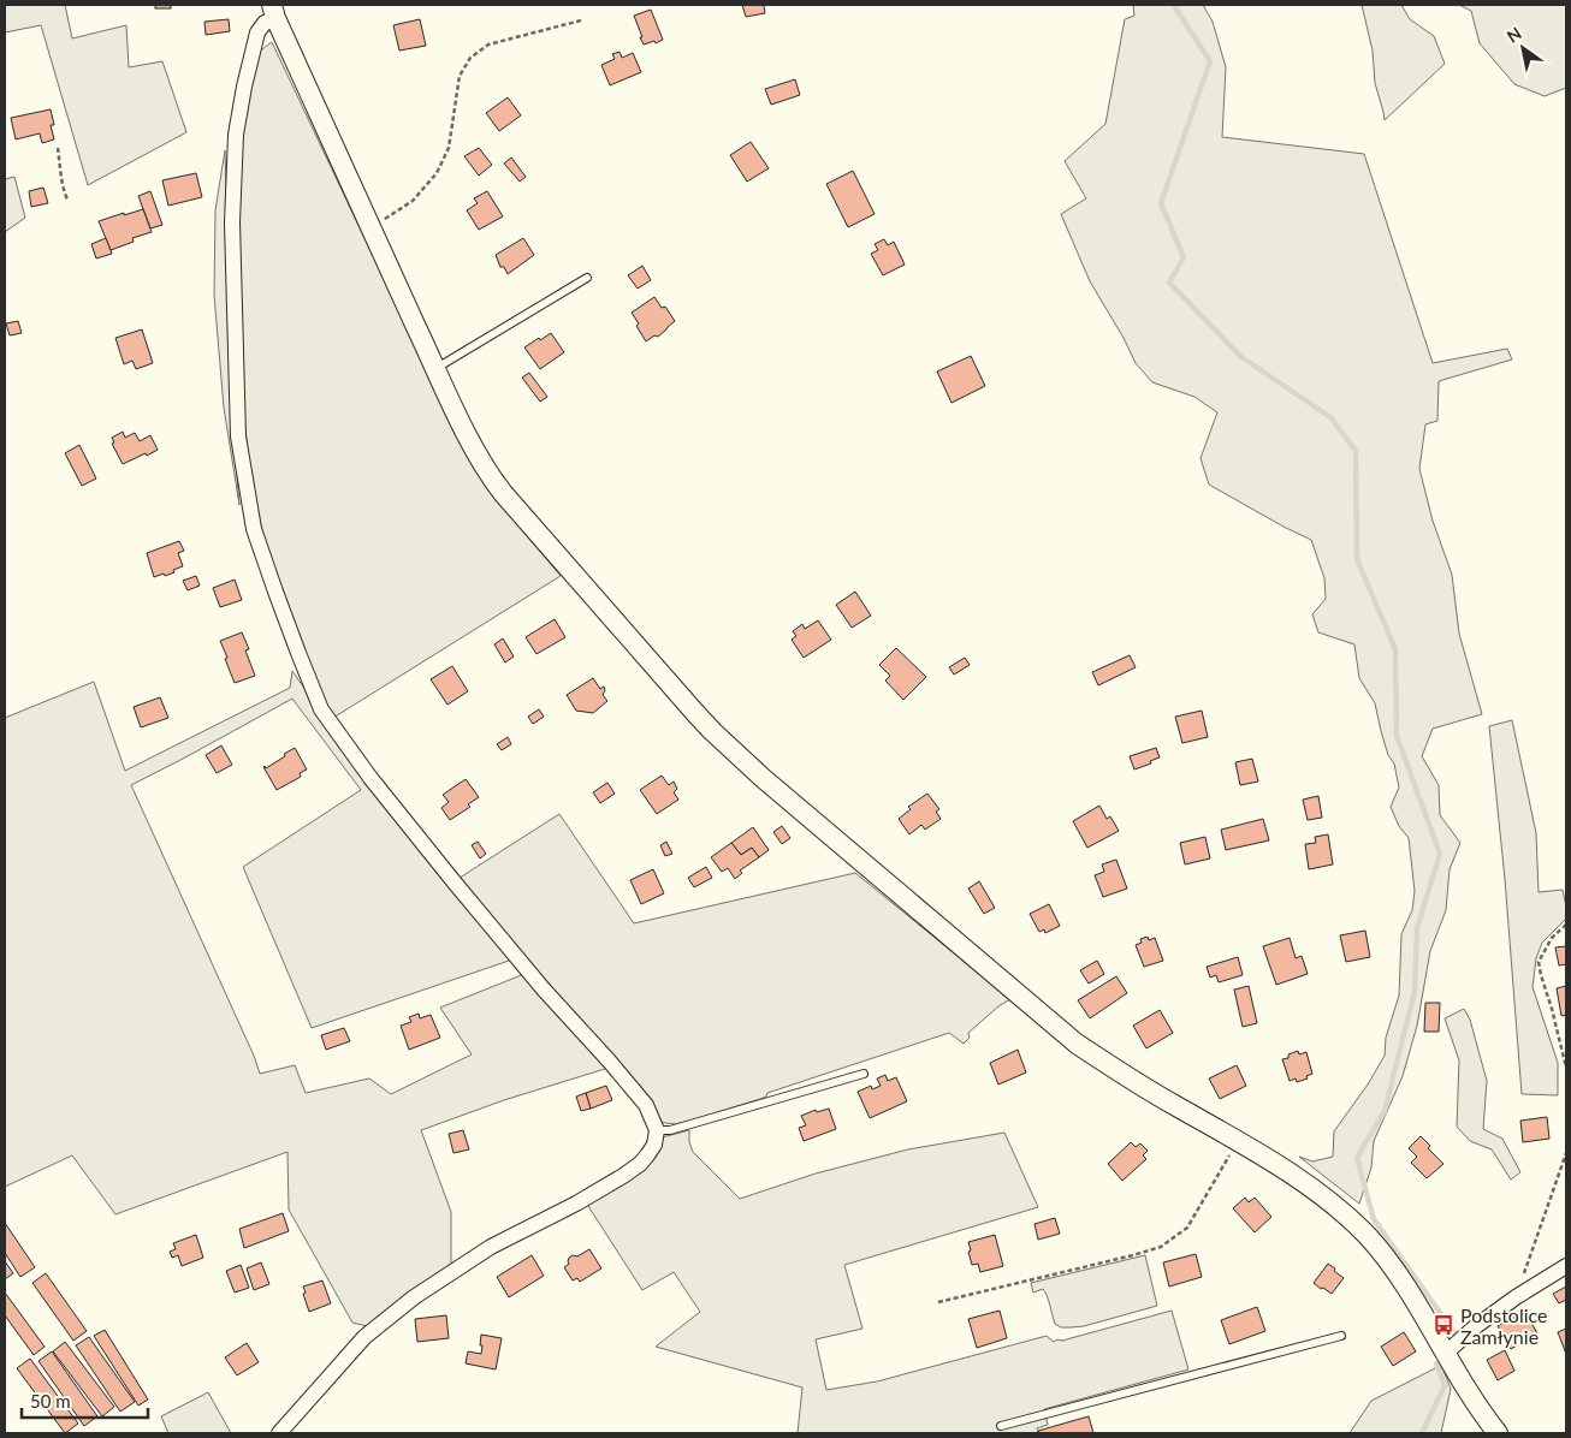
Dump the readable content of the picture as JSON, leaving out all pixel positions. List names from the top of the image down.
{
  "places": {
    "bus stop": ["Podstolice Zamłynie"]
  },
  "scale_bar": "50 m",
  "north": "top left"
}
